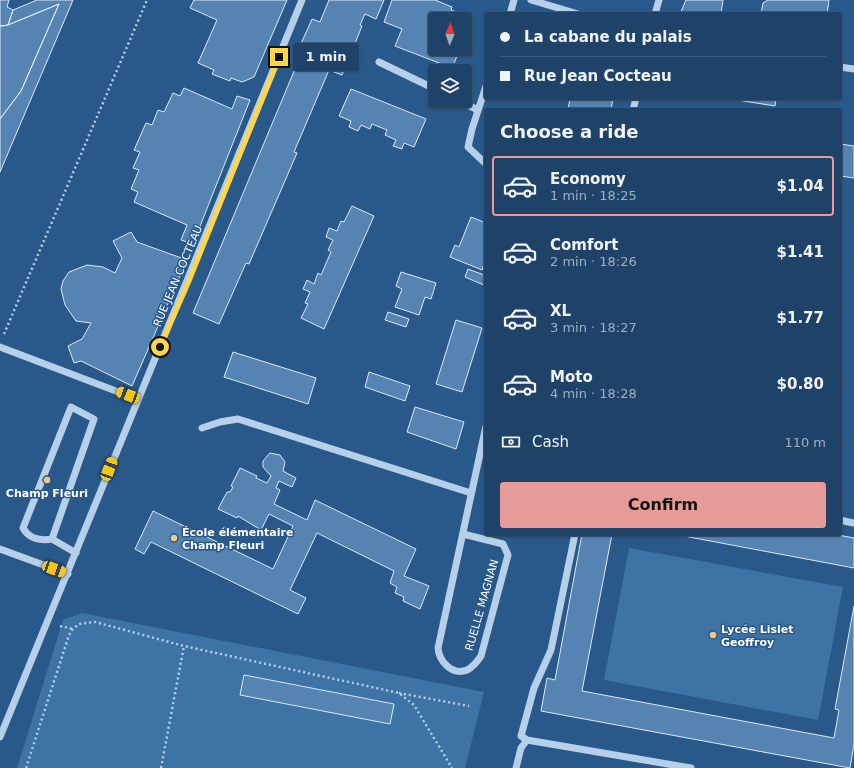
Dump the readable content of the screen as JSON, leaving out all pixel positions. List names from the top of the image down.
{
  "streets": {
    "street": ["RUE JEAN COCTEAU", "RUELLE MAGNAN"]
  },
  "places": ["Champ Fleuri", "École élémentaire Champ Fleuri", "Lycée Lislet Geoffroy"],
  "north": "top",
  "page": {
    "banner": ["La cabane du palais", "Rue Jean Cocteau"],
    "bubble": "1 min",
    "heading": "Choose a ride",
    "list": [
      {
        "name": "Economy",
        "note": "1 min · 18:25",
        "value": "$1.04"
      },
      {
        "name": "Comfort",
        "note": "2 min · 18:26",
        "value": "$1.41"
      },
      {
        "name": "XL",
        "note": "3 min · 18:27",
        "value": "$1.77"
      },
      {
        "name": "Moto",
        "note": "4 min · 18:28",
        "value": "$0.80"
      }
    ],
    "pay": ["Cash", "110 m"],
    "buttons": "Confirm"
  }
}
